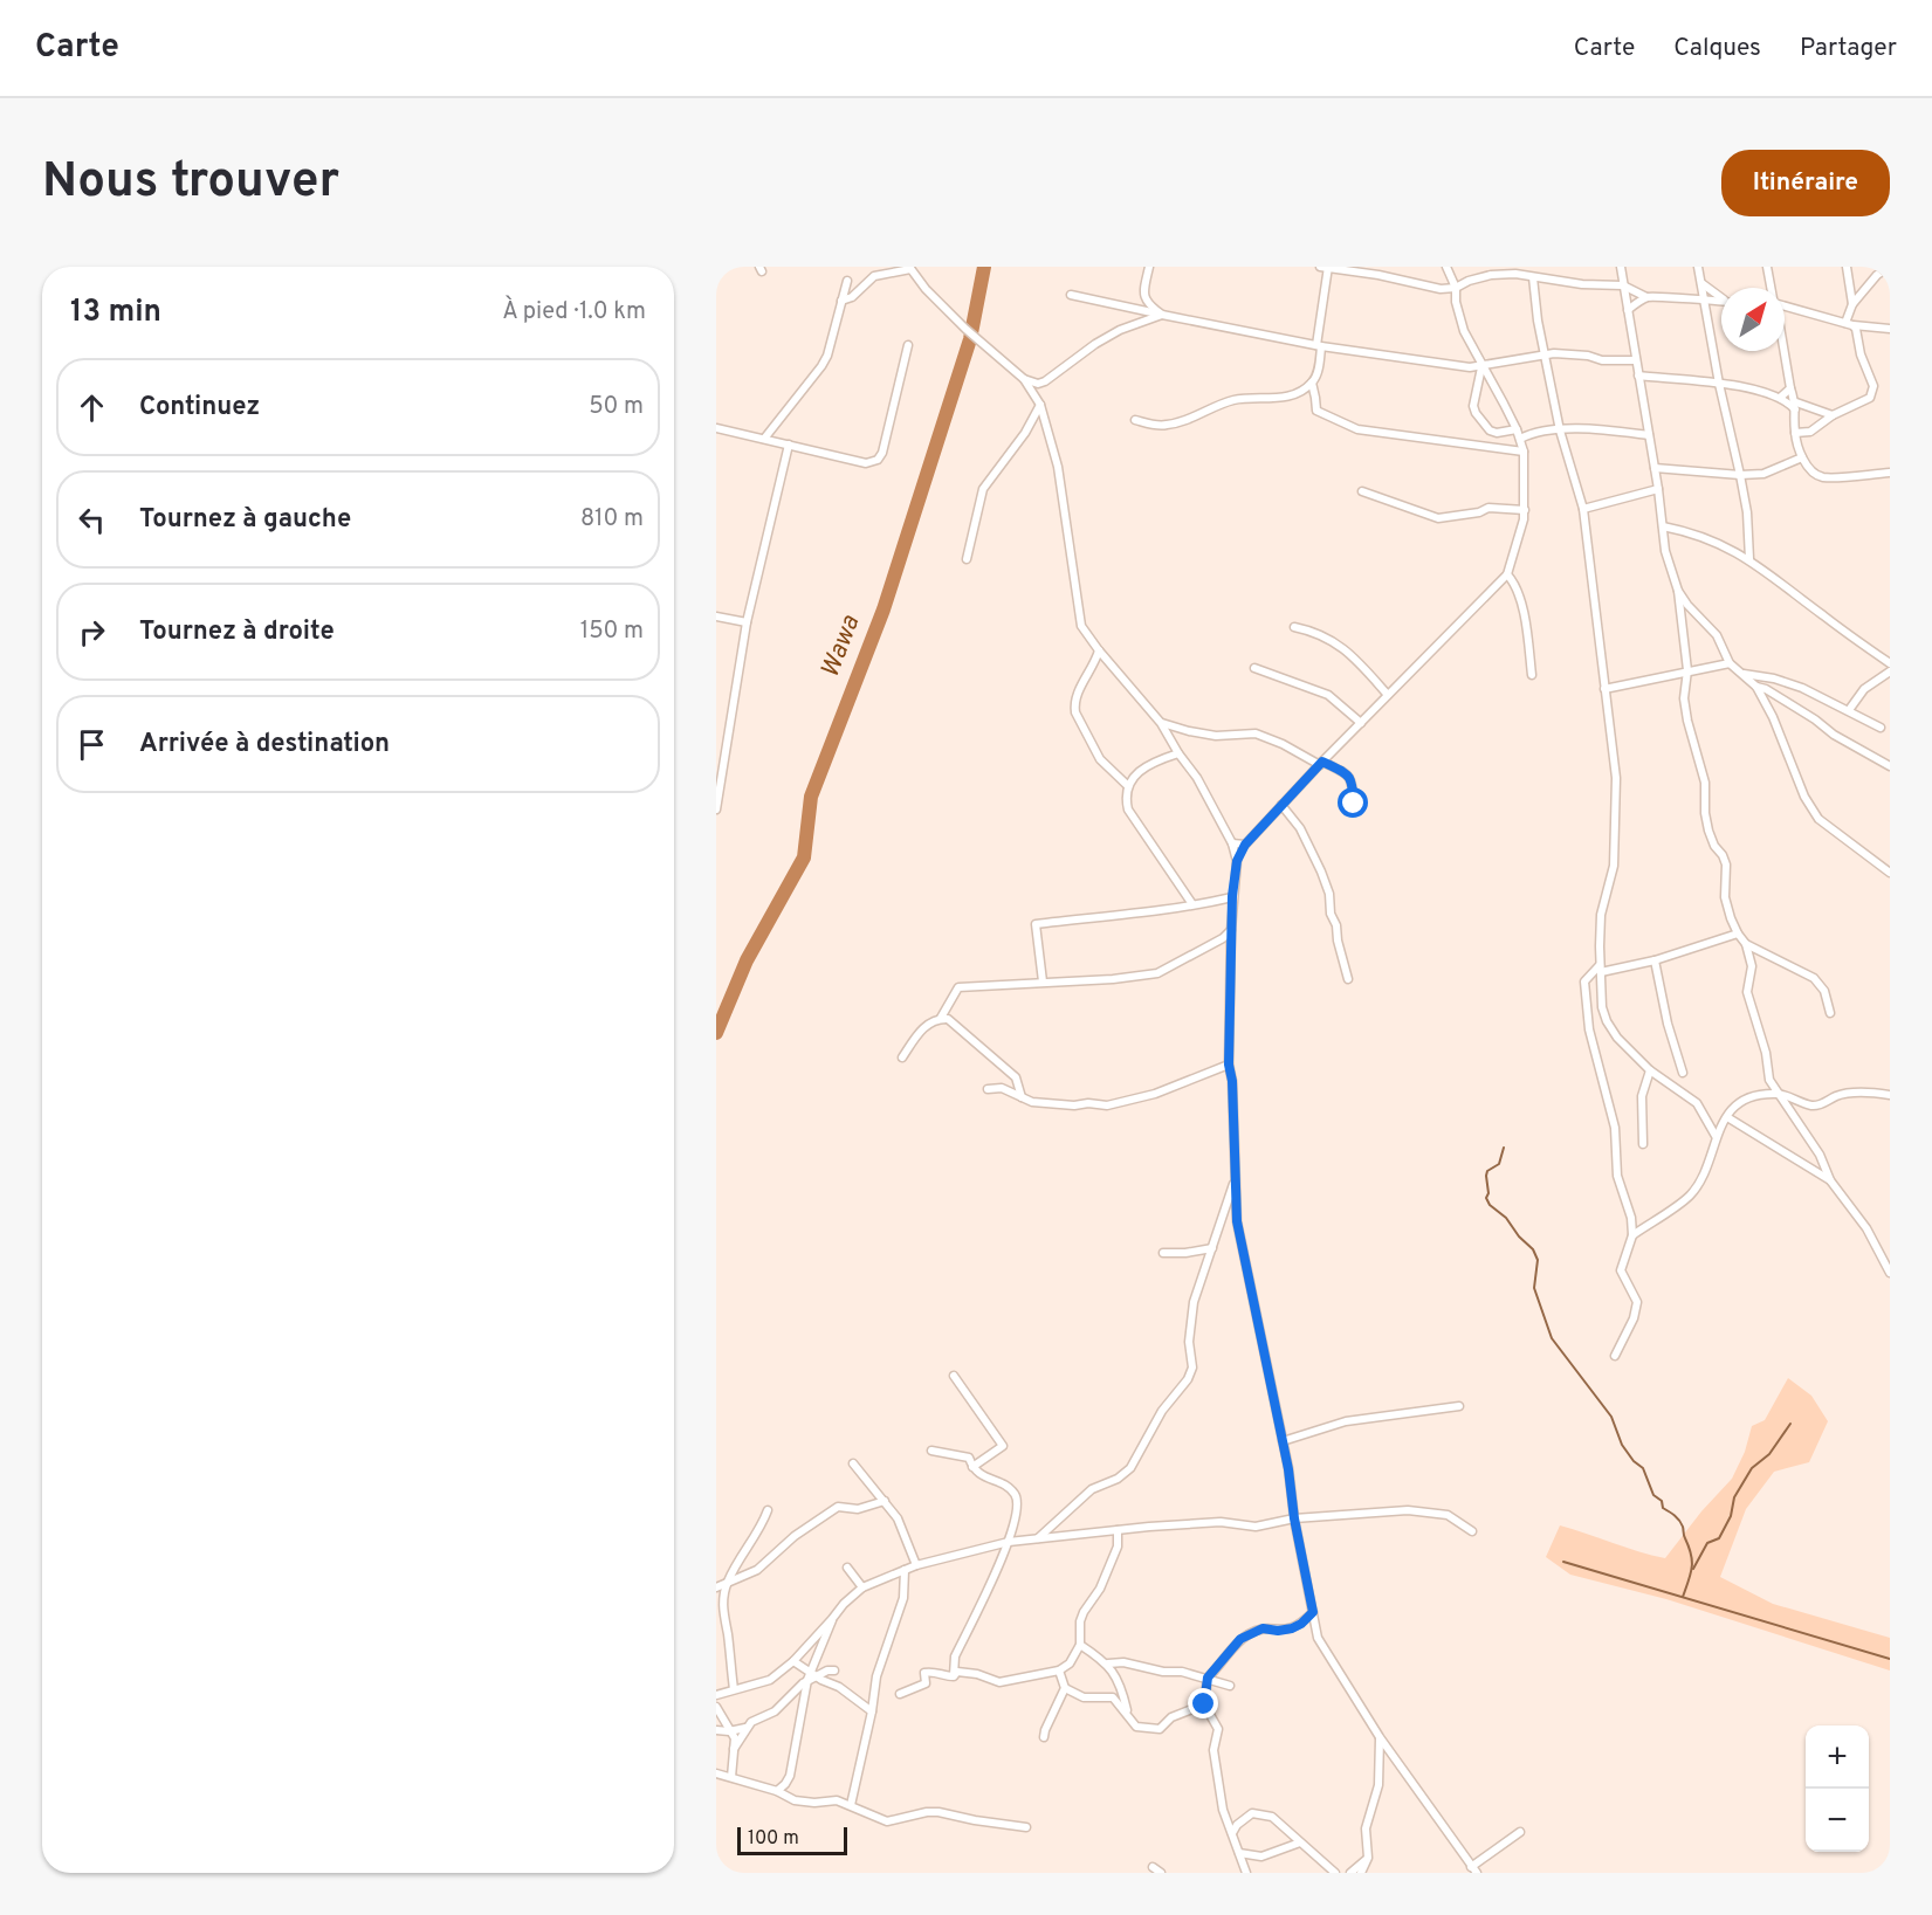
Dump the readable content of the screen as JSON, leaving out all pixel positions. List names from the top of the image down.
{
  "water": ["Wawa"],
  "scale_bar": "100 m",
  "north": "top right",
  "page": {
    "header": "Carte",
    "nav": ["Carte", "Calques", "Partager"],
    "buttons": "Itinéraire",
    "title": "Nous trouver",
    "heading": ["13 min", "À pied · 1.0 km"],
    "list": [
      ["Continuez", "50 m"],
      ["Tournez à gauche", "810 m"],
      ["Tournez à droite", "150 m"],
      "Arrivée à destination"
    ],
    "map_buttons": ["+", "−"],
    "scale": "100 m"
  }
}
